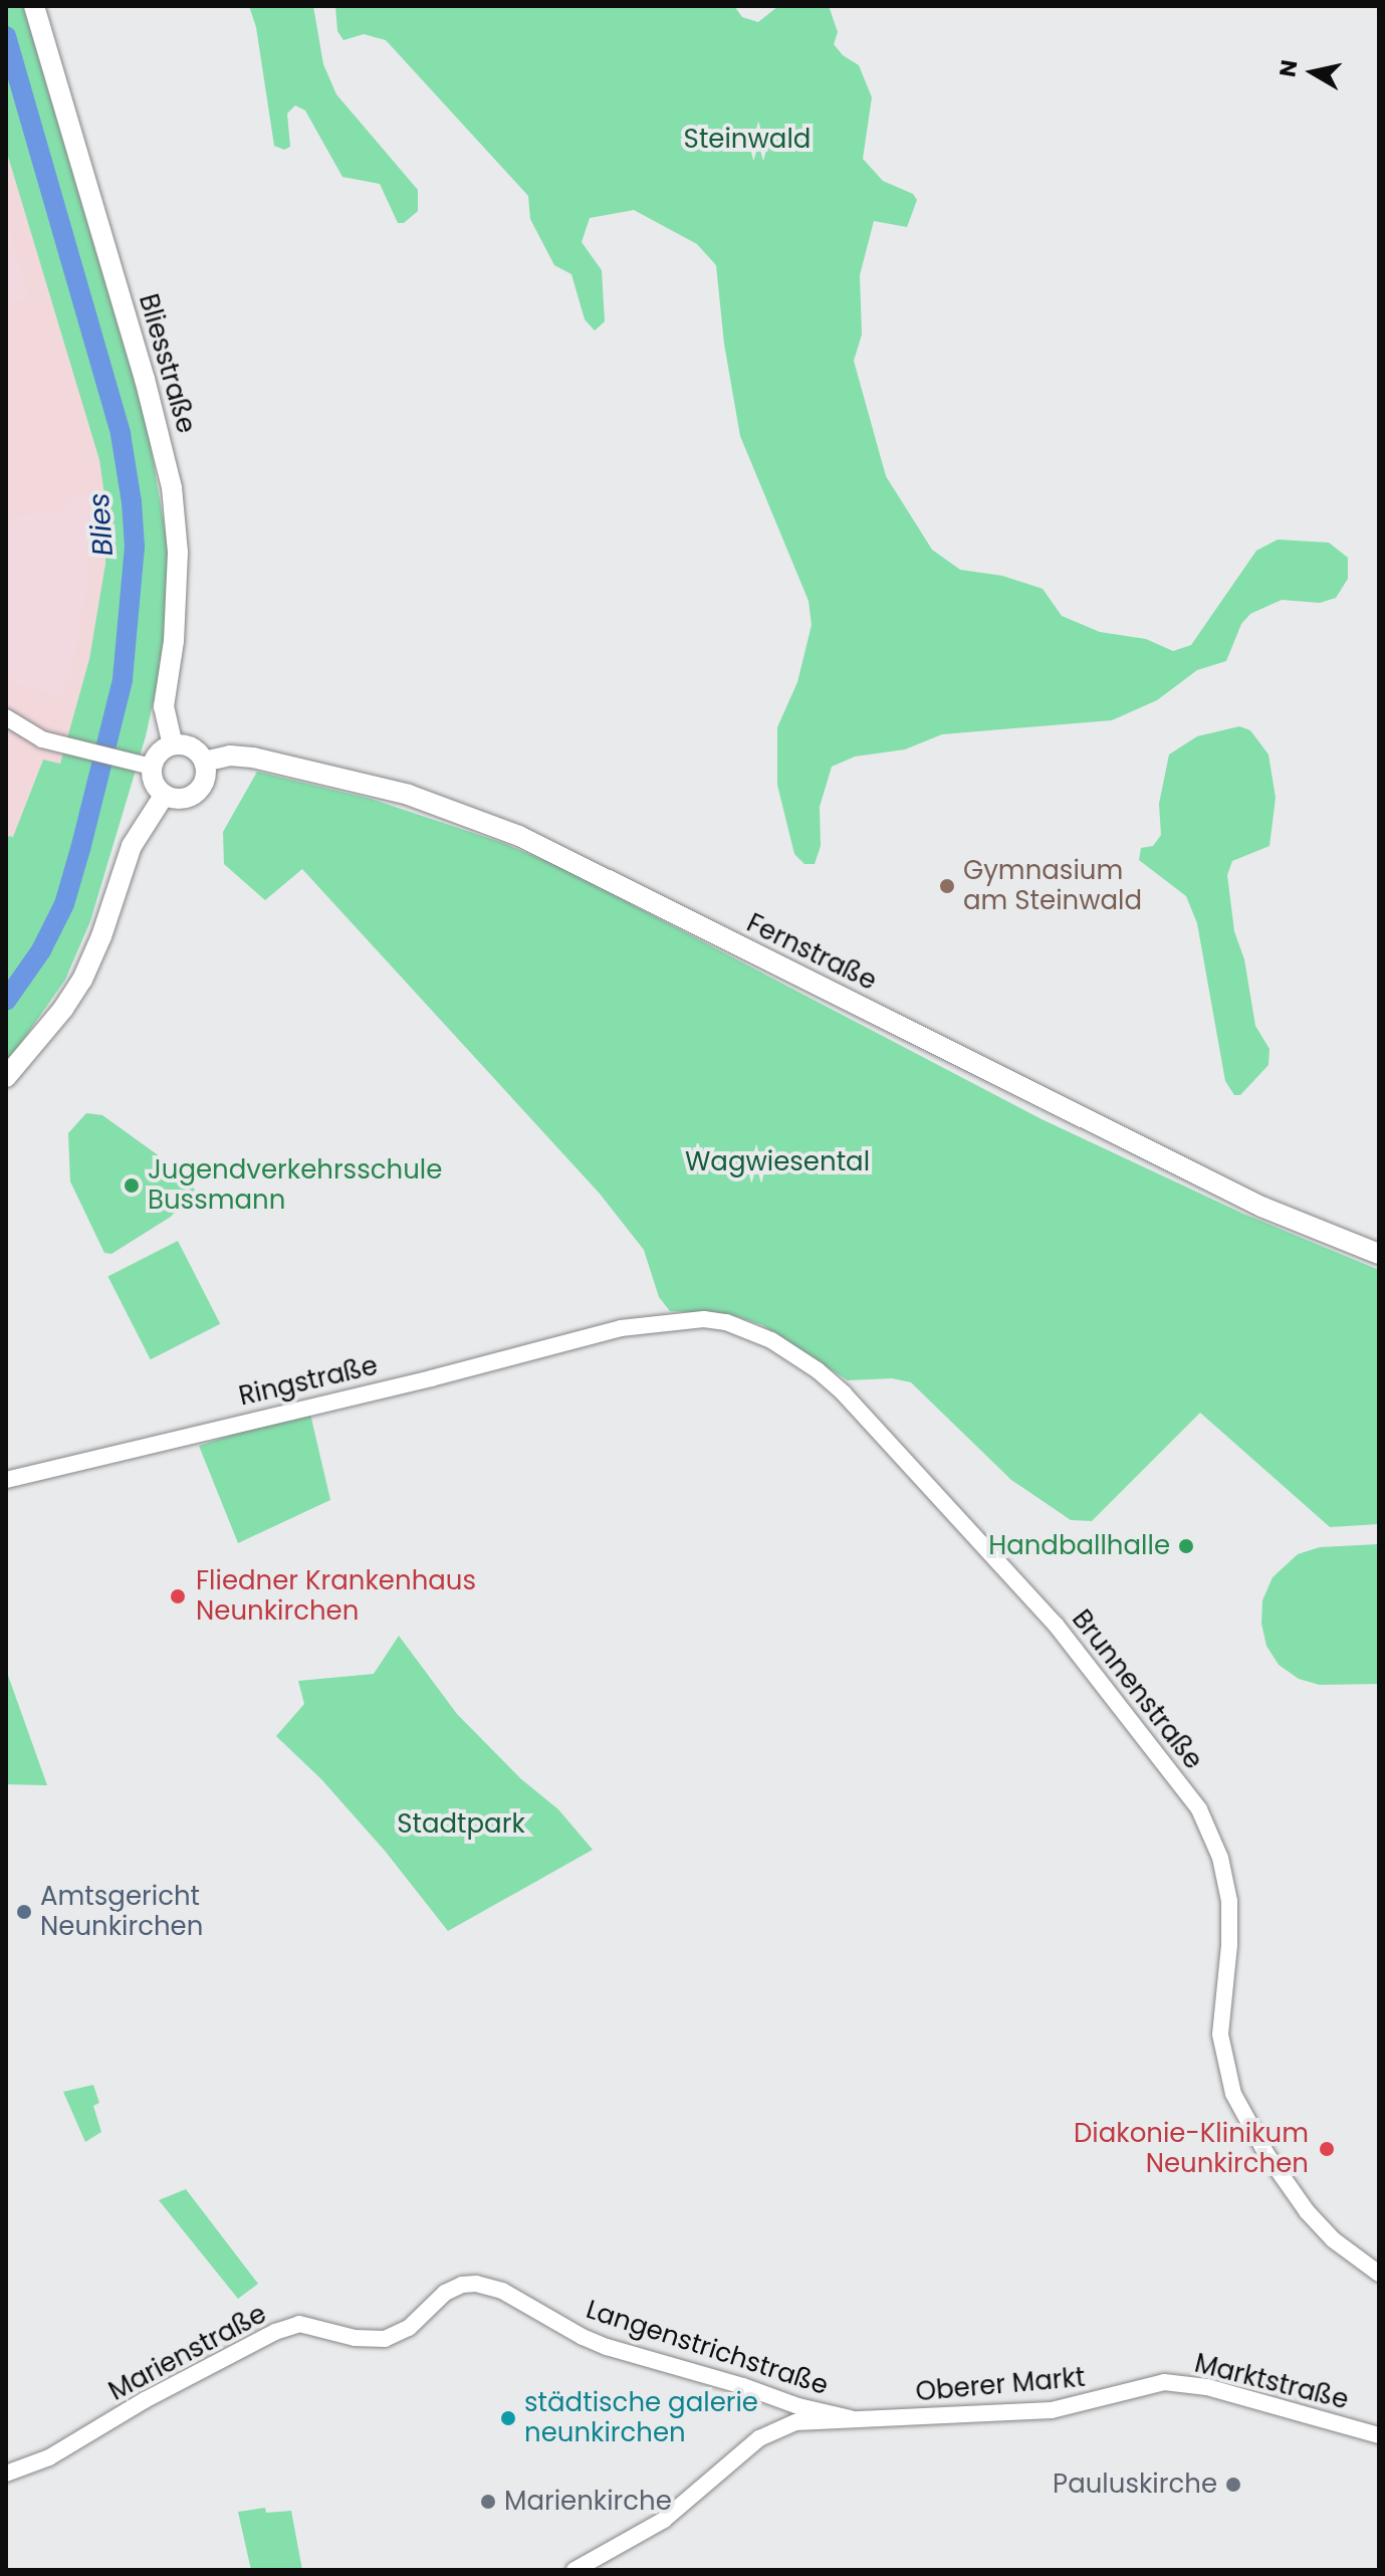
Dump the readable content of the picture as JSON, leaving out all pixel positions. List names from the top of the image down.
{
  "streets": {
    "main road": ["Bliesstraße", "Fernstraße"],
    "street": [
      "Ringstraße",
      "Brunnenstraße",
      "Langenstrichstraße",
      "Marienstraße",
      "Marktstraße",
      "Oberer Markt"
    ]
  },
  "crossings": [
    ["Bliesstraße", "Fernstraße"],
    ["Ringstraße", "Brunnenstraße"],
    ["Langenstrichstraße", "Marienstraße"],
    ["Langenstrichstraße", "Oberer Markt"],
    ["Marktstraße", "Oberer Markt"]
  ],
  "water": ["Blies"],
  "parks": ["Steinwald", "Wagwiesental", "Stadtpark"],
  "places": [
    "Gymnasium am Steinwald",
    "Jugendverkehrsschule Bussmann",
    "Handballhalle",
    "Fliedner Krankenhaus Neunkirchen",
    "Amtsgericht Neunkirchen",
    "Diakonie-Klinikum Neunkirchen",
    "städtische galerie neunkirchen",
    "Pauluskirche",
    "Marienkirche"
  ],
  "north": "left"
}
